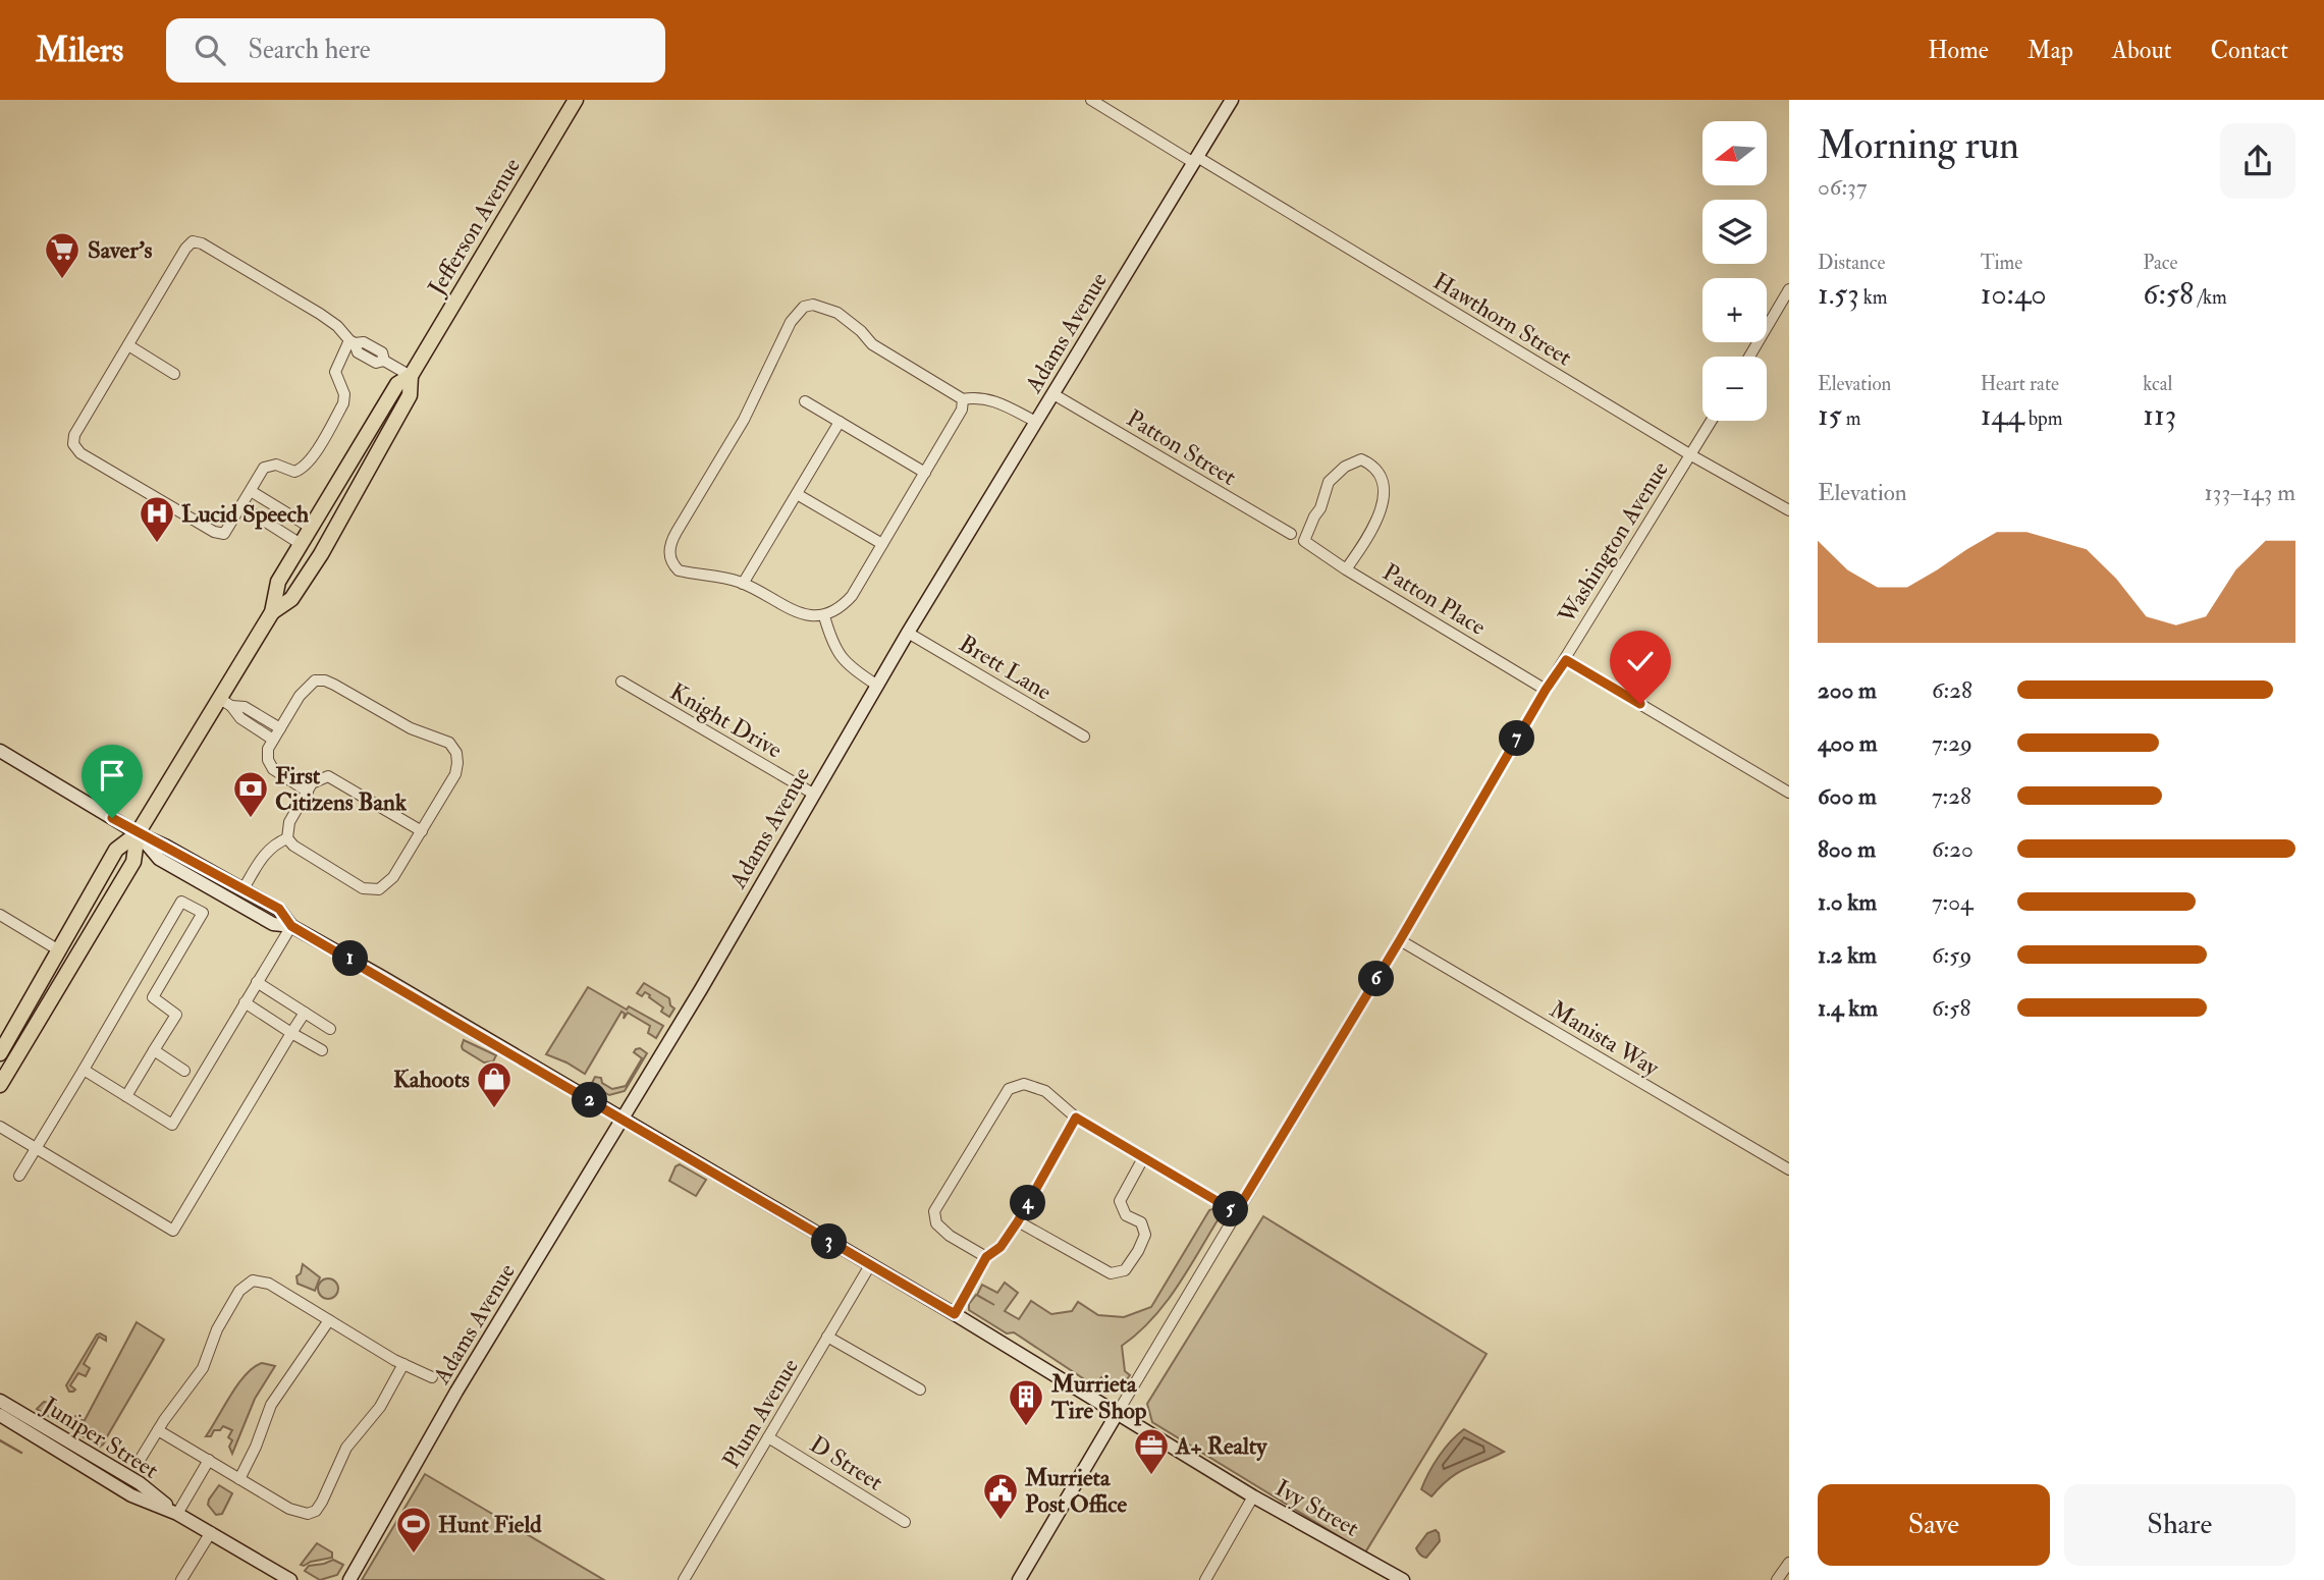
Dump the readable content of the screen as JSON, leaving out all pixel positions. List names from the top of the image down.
{
  "streets": {
    "main road": ["Jefferson Avenue"],
    "street": [
      "Hawthorn Street",
      "Adams Avenue",
      "Patton Street",
      "Washington Avenue",
      "Patton Place",
      "Brett Lane",
      "Knight Drive",
      "Manista Way",
      "Plum Avenue",
      "Juniper Street",
      "D Street",
      "Ivy Street"
    ]
  },
  "crossings": [
    ["Jefferson Avenue", "Ivy Street"],
    ["Hawthorn Street", "Adams Avenue"],
    ["Hawthorn Street", "Washington Avenue"],
    ["Adams Avenue", "Patton Street"],
    ["Adams Avenue", "Brett Lane"],
    ["Adams Avenue", "Knight Drive"],
    ["Adams Avenue", "Ivy Street"],
    ["Washington Avenue", "Patton Place"],
    ["Washington Avenue", "Manista Way"],
    ["Washington Avenue", "Ivy Street"],
    ["Plum Avenue", "D Street"],
    ["Plum Avenue", "Ivy Street"]
  ],
  "places": {
    "supermarket": ["Saver's"],
    "hospital": ["Lucid Speech"],
    "bank": ["First Citizens Bank"],
    "shop": ["Kahoots"],
    "building": ["Murrieta Tire Shop"],
    "office": ["A+ Realty"],
    "public building": ["Murrieta Post Office"],
    "sports": ["Hunt Field"]
  },
  "north": "left",
  "page": {
    "header": "Milers",
    "search": "Search here",
    "nav": [
      "Home",
      "Map",
      "About",
      "Contact"
    ],
    "heading": ["Morning run", "06:37"],
    "map_buttons": ["+", "−"],
    "stats": [
      ["Distance", "1.53 km"],
      ["Time", "10:40"],
      ["Pace", "6:58 /km"],
      ["Elevation", "15 m"],
      ["Heart rate", "144 bpm"],
      ["kcal", "113"]
    ],
    "chart": ["Elevation", "133–143 m"],
    "list": [
      {
        "name": "200 m",
        "note": "6:28"
      },
      {
        "name": "400 m",
        "note": "7:29"
      },
      {
        "name": "600 m",
        "note": "7:28"
      },
      {
        "name": "800 m",
        "note": "6:20"
      },
      {
        "name": "1.0 km",
        "note": "7:04"
      },
      {
        "name": "1.2 km",
        "note": "6:59"
      },
      {
        "name": "1.4 km",
        "note": "6:58"
      }
    ],
    "pins": [
      "7",
      "1",
      "6",
      "2",
      "4",
      "5",
      "3"
    ],
    "buttons": ["Save", "Share"]
  }
}
